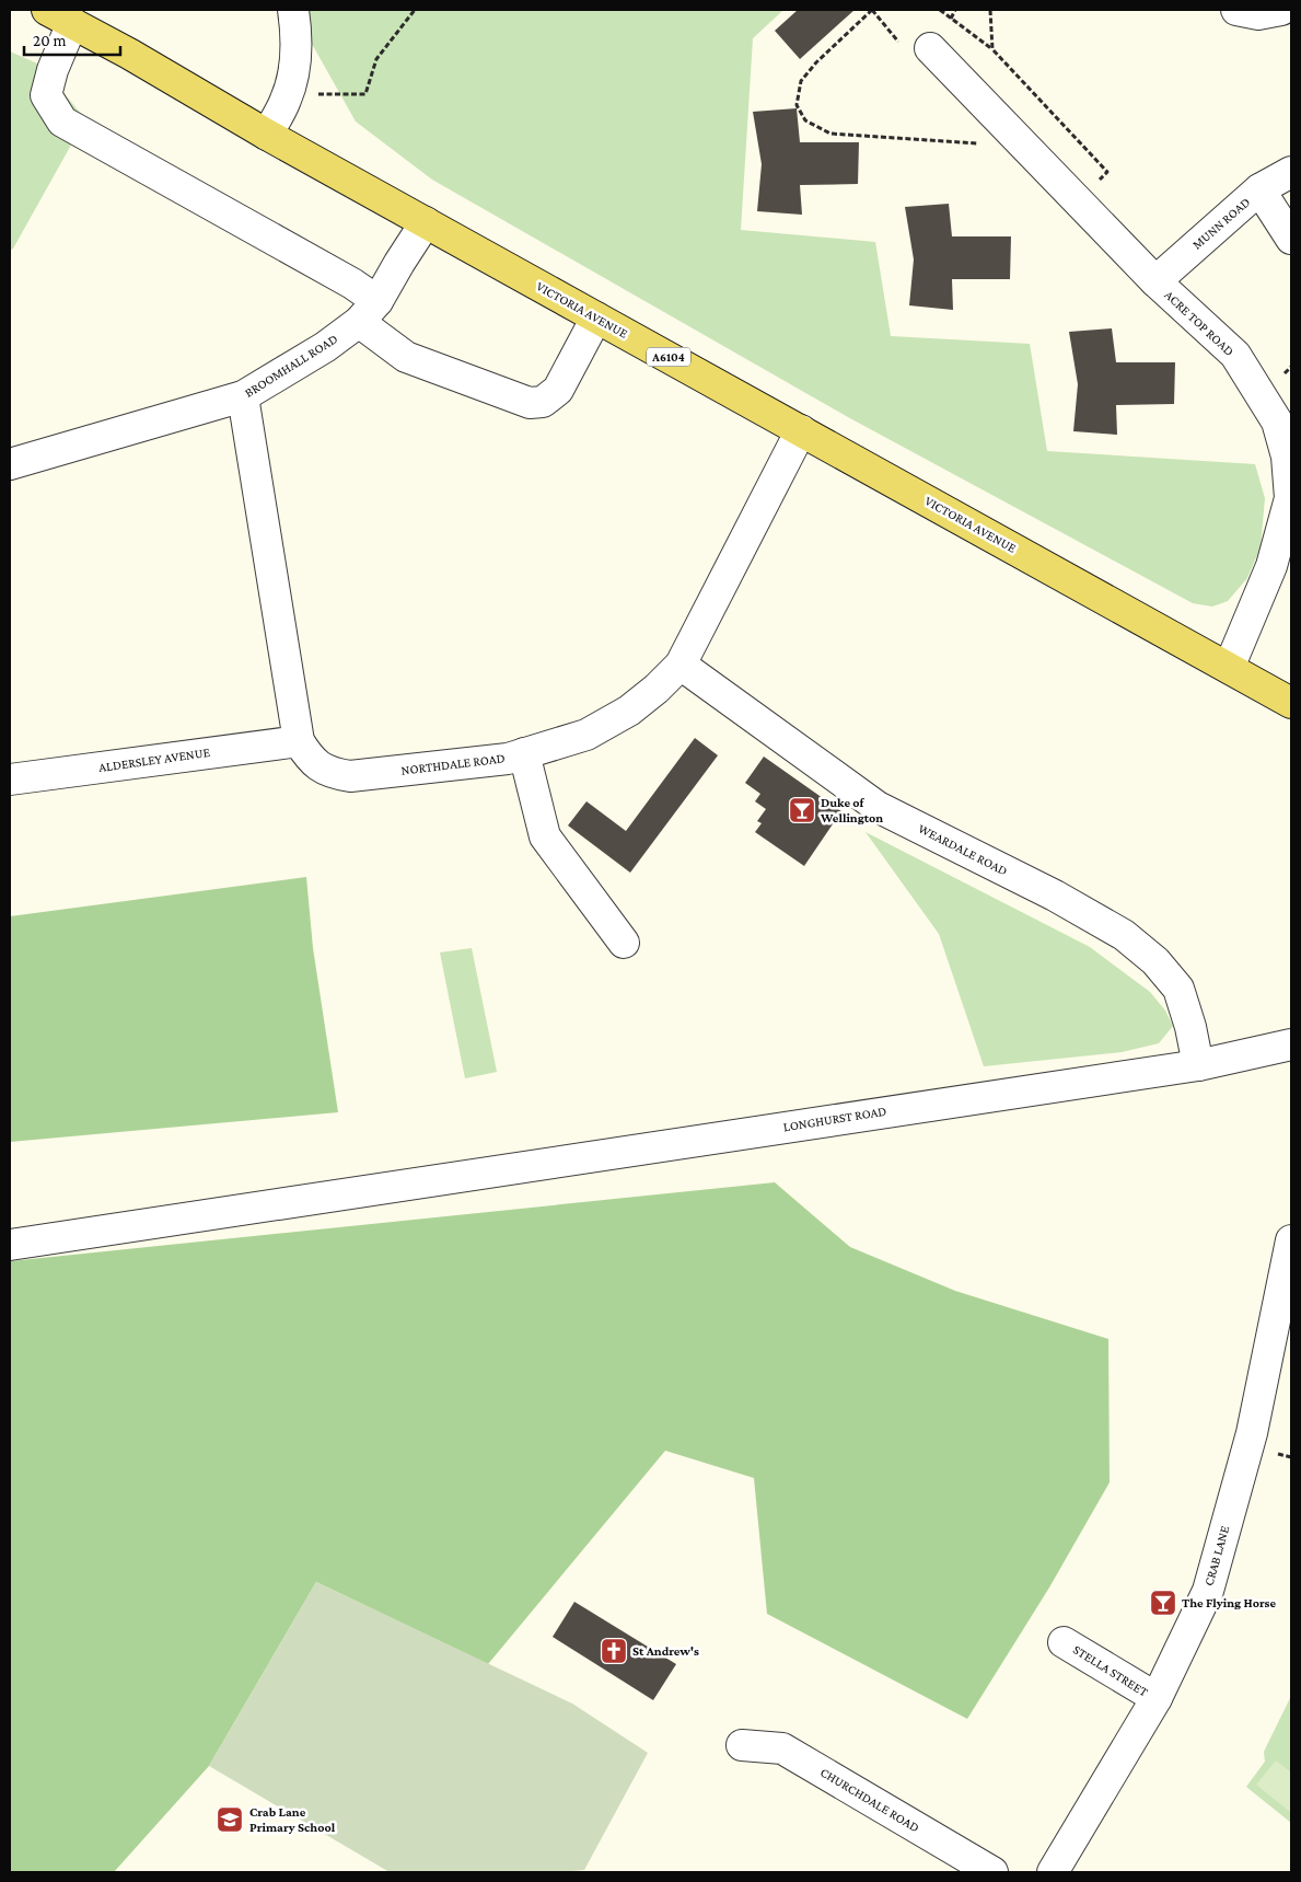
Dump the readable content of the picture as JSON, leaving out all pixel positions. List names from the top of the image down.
{
  "streets": {
    "main road": ["VICTORIA AVENUE", "A6104"],
    "street": [
      "MUNN ROAD",
      "ACRE TOP ROAD",
      "BROOMHALL ROAD",
      "ALDERSLEY AVENUE",
      "NORTHDALE ROAD",
      "WEARDALE ROAD",
      "LONGHURST ROAD",
      "CRAB LANE",
      "STELLA STREET",
      "CHURCHDALE ROAD"
    ]
  },
  "crossings": [
    ["MUNN ROAD", "ACRE TOP ROAD"],
    ["VICTORIA AVENUE", "ACRE TOP ROAD"],
    ["VICTORIA AVENUE", "BROOMHALL ROAD"],
    ["VICTORIA AVENUE", "NORTHDALE ROAD"],
    ["BROOMHALL ROAD", "NORTHDALE ROAD"],
    ["ALDERSLEY AVENUE", "NORTHDALE ROAD"],
    ["NORTHDALE ROAD", "WEARDALE ROAD"],
    ["WEARDALE ROAD", "LONGHURST ROAD"],
    ["CRAB LANE", "STELLA STREET"]
  ],
  "places": {
    "bar": ["Duke of Wellington", "The Flying Horse"],
    "church": ["St Andrew's"],
    "school or university": ["Crab Lane Primary School"]
  },
  "scale_bar": "20 m"
}
